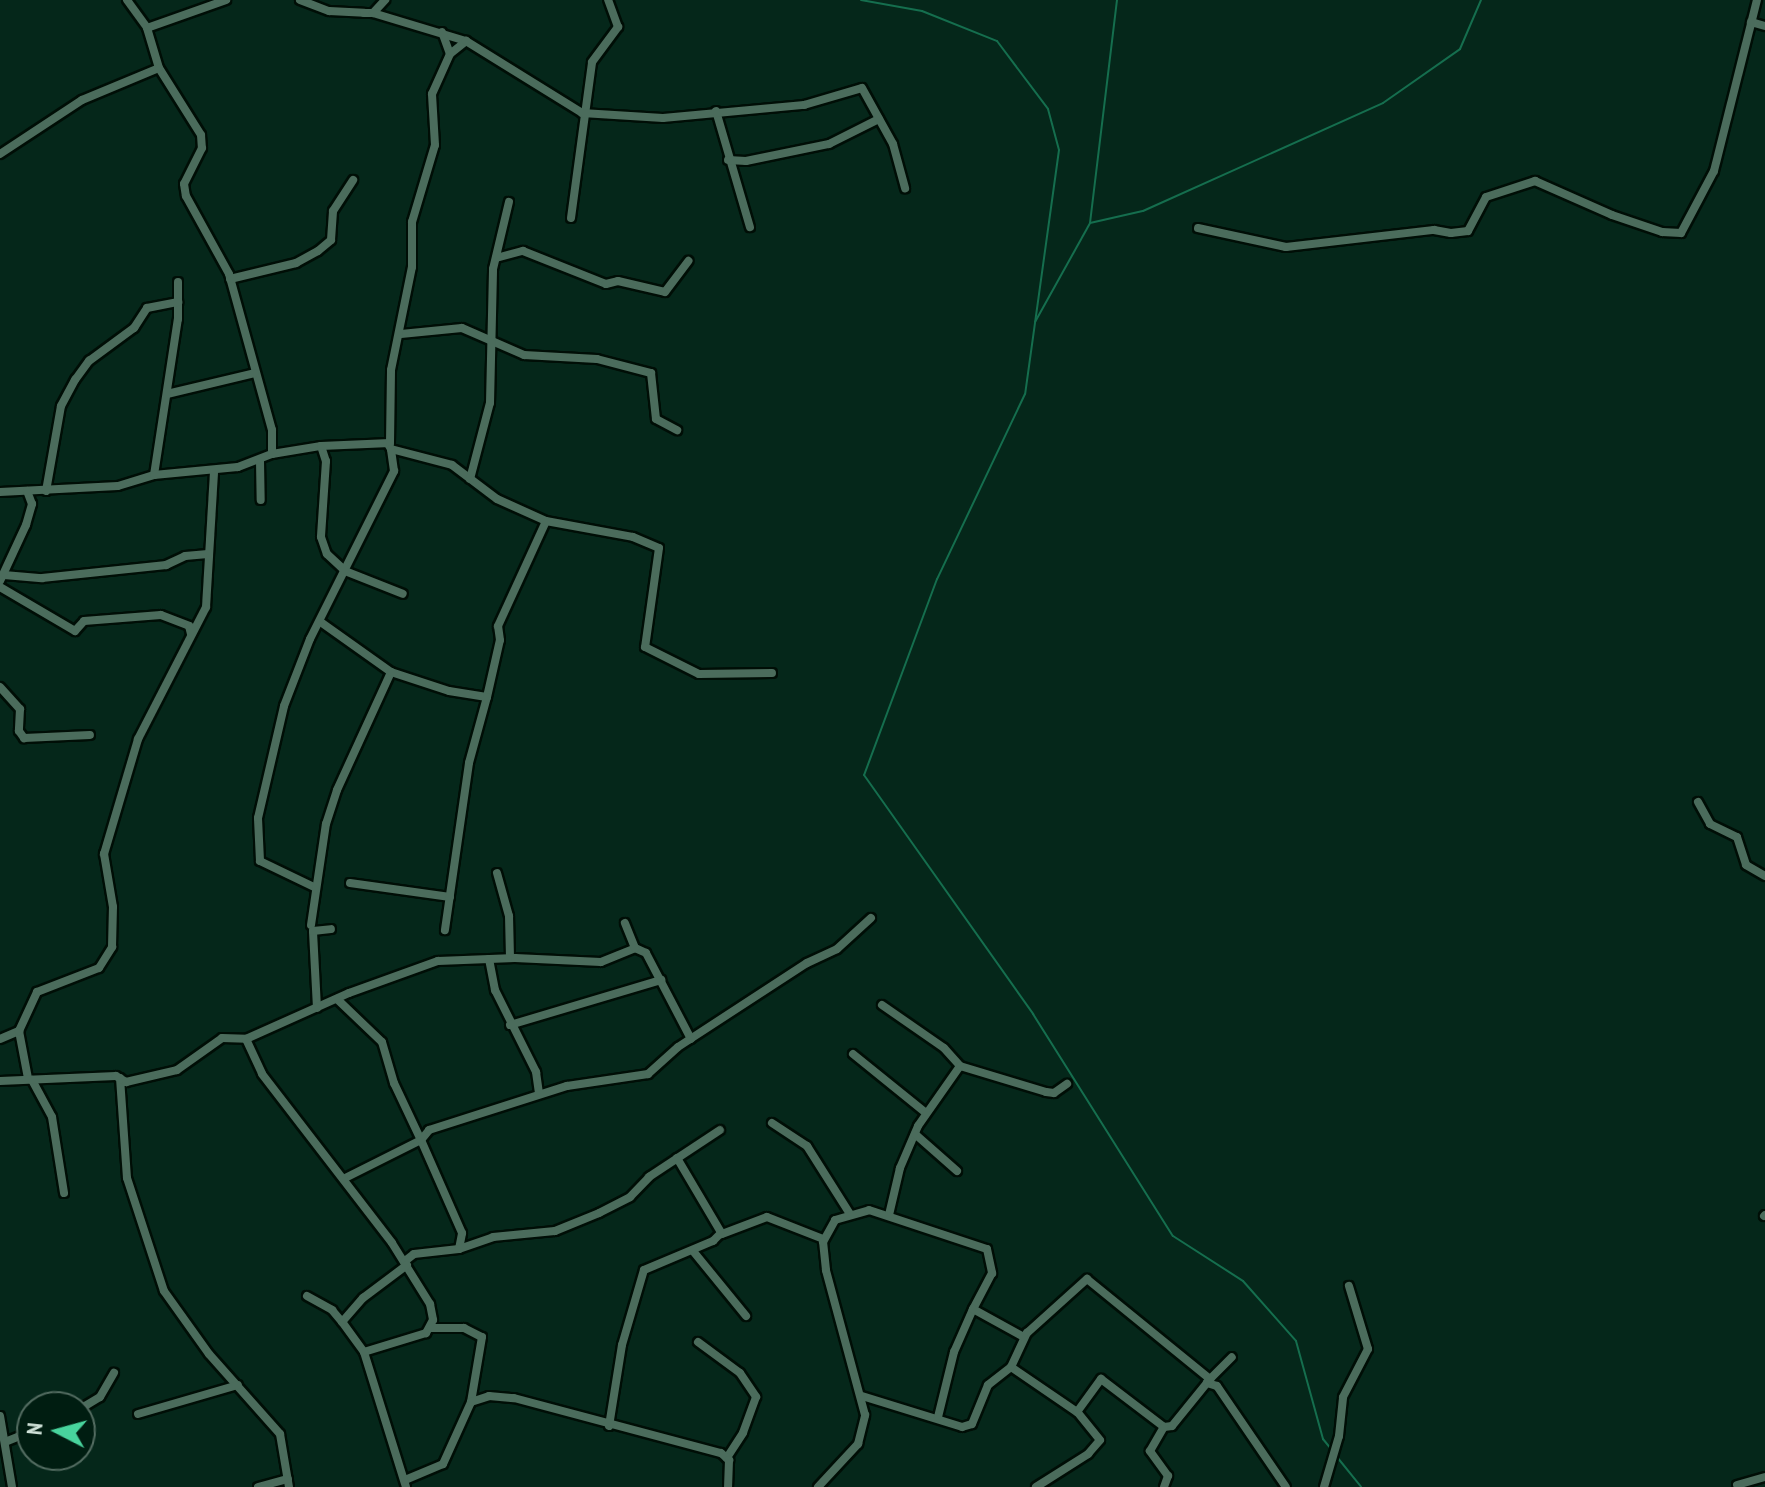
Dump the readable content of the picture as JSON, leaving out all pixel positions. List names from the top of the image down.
{
  "north": "left"
}
